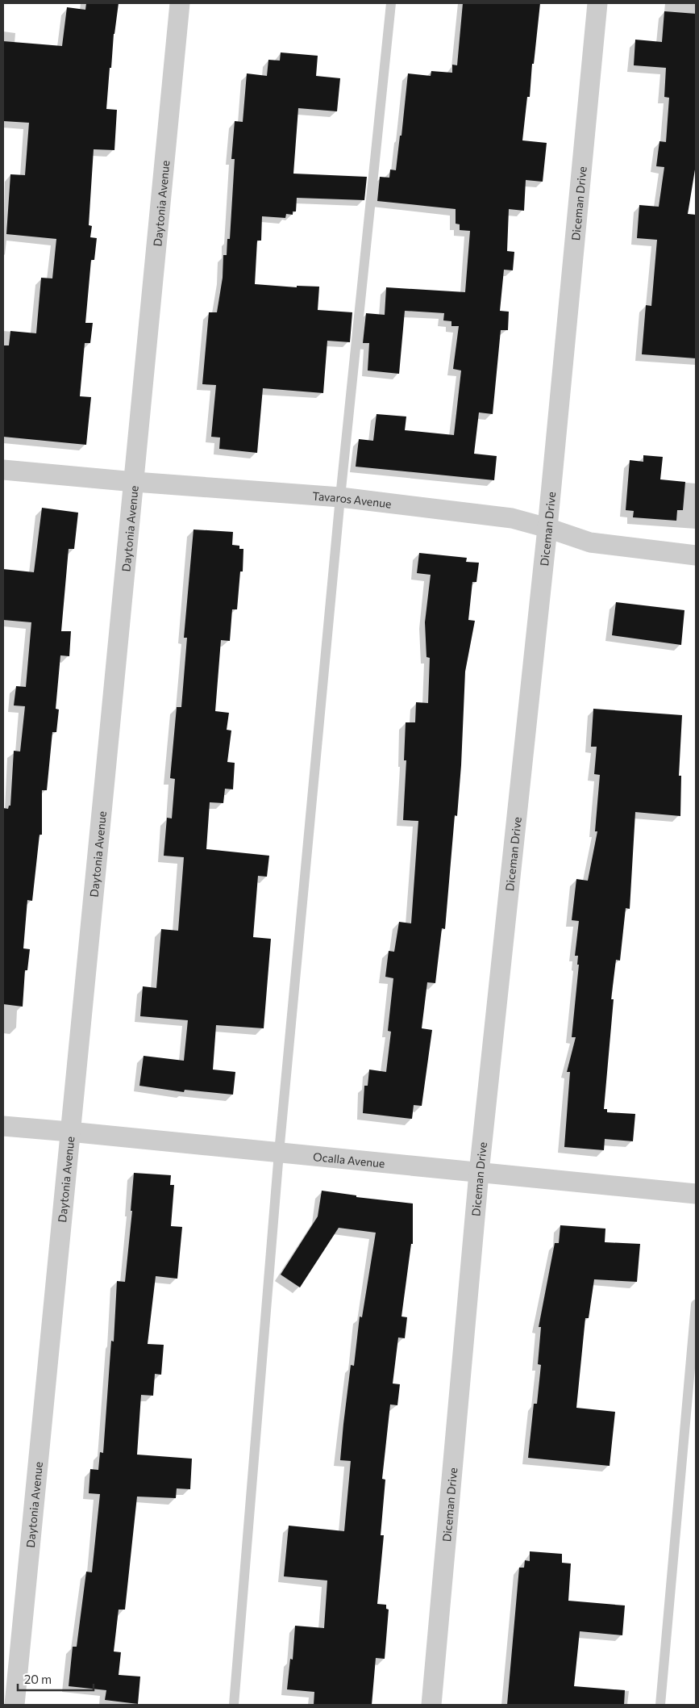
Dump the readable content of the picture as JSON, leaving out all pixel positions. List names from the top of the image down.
{
  "streets": {
    "street": [
      "Daytonia Avenue",
      "Diceman Drive",
      "Tavaros Avenue",
      "Ocalla Avenue"
    ]
  },
  "crossings": [
    ["Daytonia Avenue", "Tavaros Avenue"],
    ["Daytonia Avenue", "Ocalla Avenue"],
    ["Diceman Drive", "Tavaros Avenue"],
    ["Diceman Drive", "Ocalla Avenue"]
  ],
  "scale_bar": "20 m"
}
